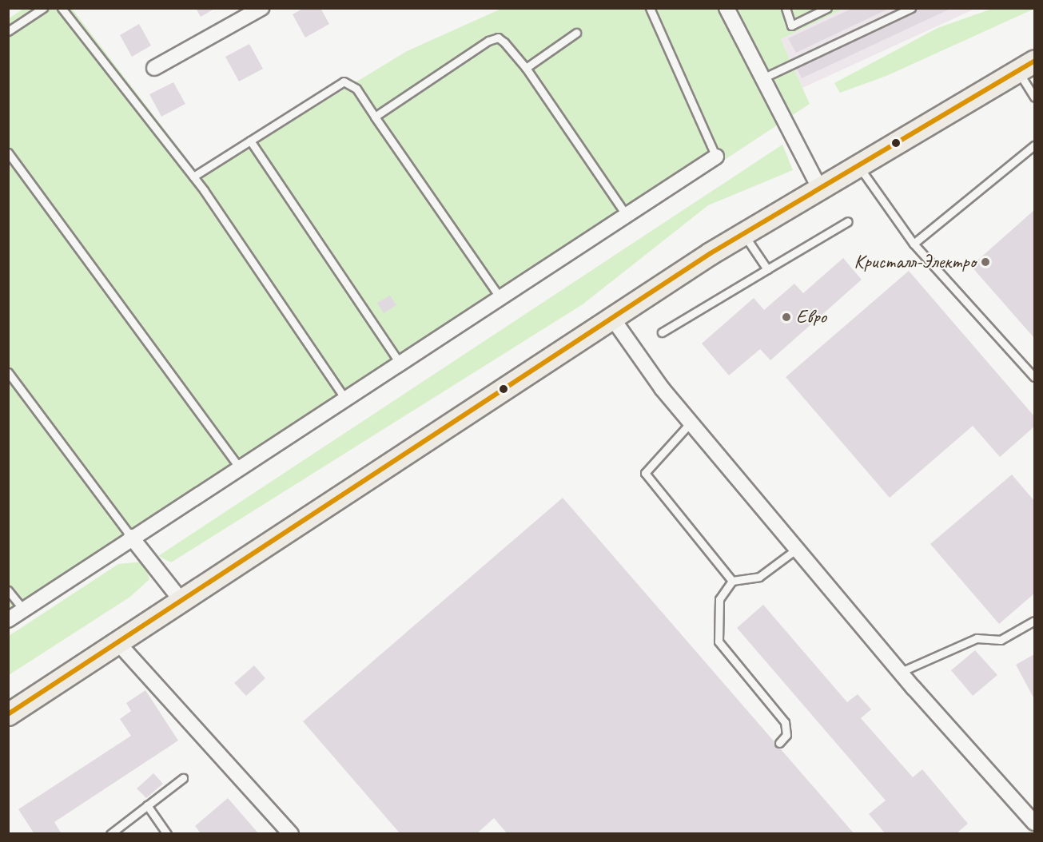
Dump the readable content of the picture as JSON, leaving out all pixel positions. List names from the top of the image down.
{
  "places": ["Кристалл-Электро", "Евро"]
}
